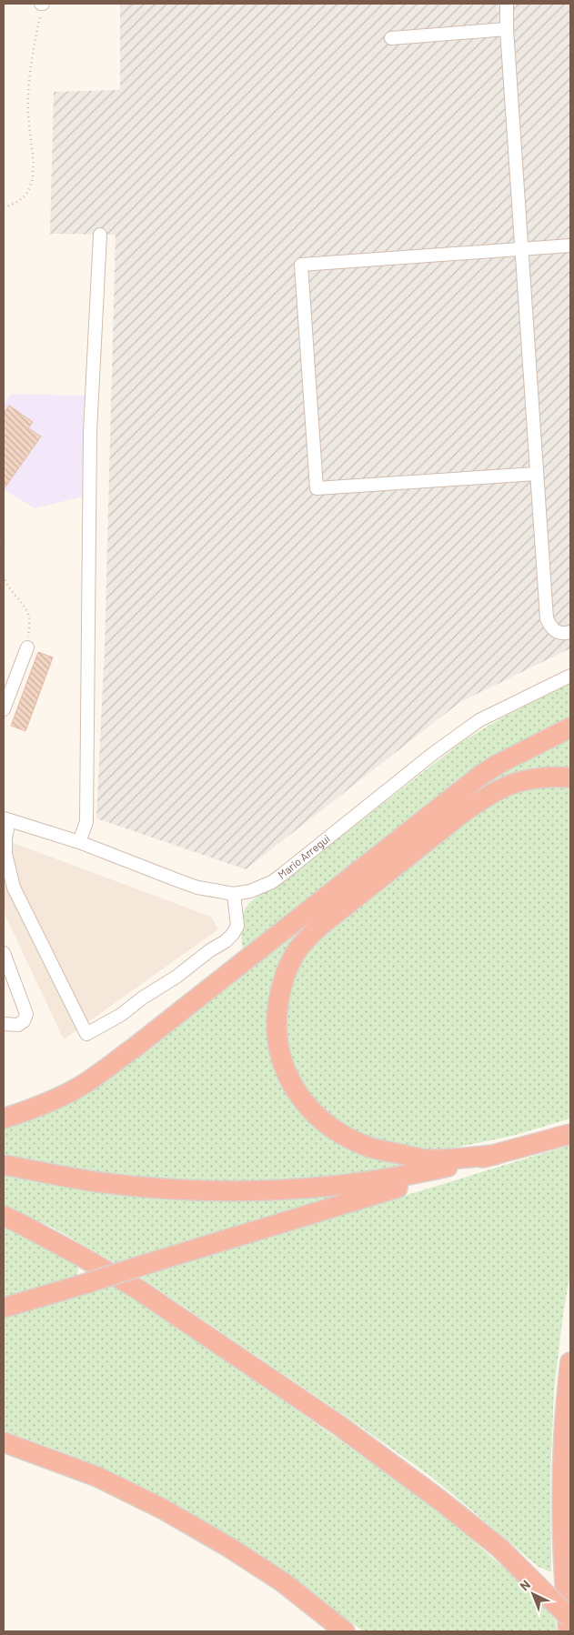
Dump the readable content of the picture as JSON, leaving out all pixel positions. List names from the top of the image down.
{
  "streets": {
    "street": ["Mario Arregui"]
  },
  "north": "top left"
}
